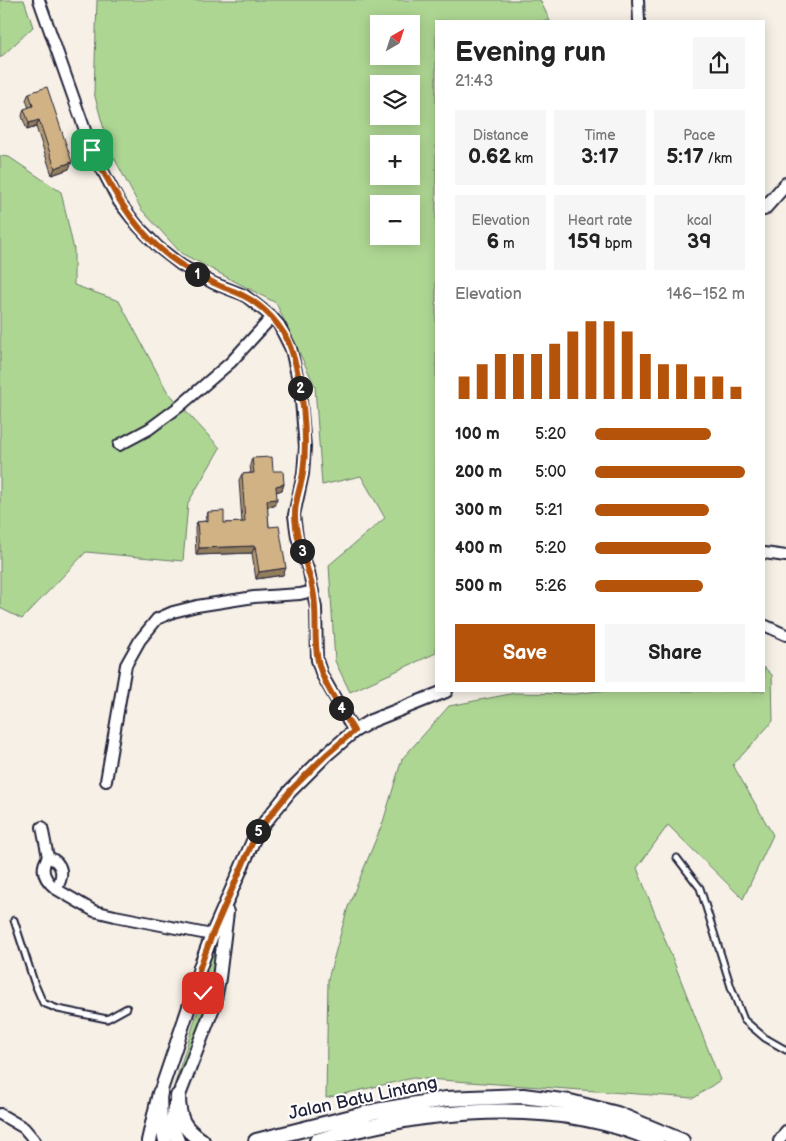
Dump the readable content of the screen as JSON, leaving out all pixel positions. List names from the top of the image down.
{
  "streets": {
    "main road": ["Jalan Batu Lintang"]
  },
  "north": "top right",
  "page": {
    "map_buttons": ["+", "−"],
    "heading": ["Evening run", "21:43"],
    "stats": [
      ["Distance", "0.62 km"],
      ["Time", "3:17"],
      ["Pace", "5:17 /km"],
      ["Elevation", "6 m"],
      ["Heart rate", "159 bpm"],
      ["kcal", "39"]
    ],
    "pins": [
      "1",
      "2",
      "3",
      "4",
      "5"
    ],
    "chart": ["Elevation", "146–152 m"],
    "list": [
      {
        "name": "100 m",
        "note": "5:20"
      },
      {
        "name": "200 m",
        "note": "5:00"
      },
      {
        "name": "300 m",
        "note": "5:21"
      },
      {
        "name": "400 m",
        "note": "5:20"
      },
      {
        "name": "500 m",
        "note": "5:26"
      }
    ],
    "buttons": ["Save", "Share"]
  }
}
